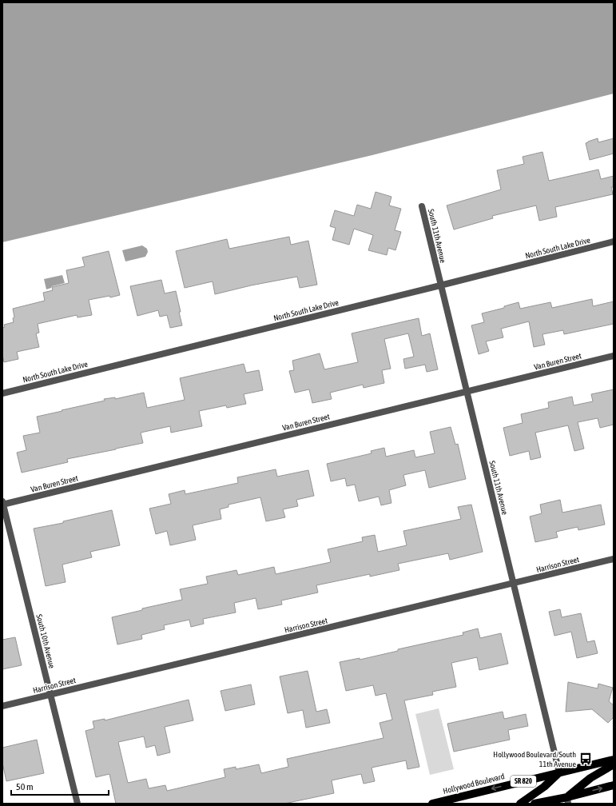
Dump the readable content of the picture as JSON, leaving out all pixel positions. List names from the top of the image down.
{
  "streets": {
    "main road": ["SR 820", "Hollywood Boulevard"],
    "street": [
      "South 11th Avenue",
      "North South Lake Drive",
      "Van Buren Street",
      "Harrison Street",
      "South 10th Avenue"
    ]
  },
  "crossings": [
    ["South 11th Avenue", "North South Lake Drive"],
    ["South 11th Avenue", "Van Buren Street"],
    ["South 11th Avenue", "Harrison Street"],
    ["South 11th Avenue", "Hollywood Boulevard"],
    ["Van Buren Street", "South 10th Avenue"],
    ["Harrison Street", "South 10th Avenue"]
  ],
  "places": {
    "bus stop": ["Hollywood Boulevard/South 11th Avenue"]
  },
  "scale_bar": "50 m"
}
